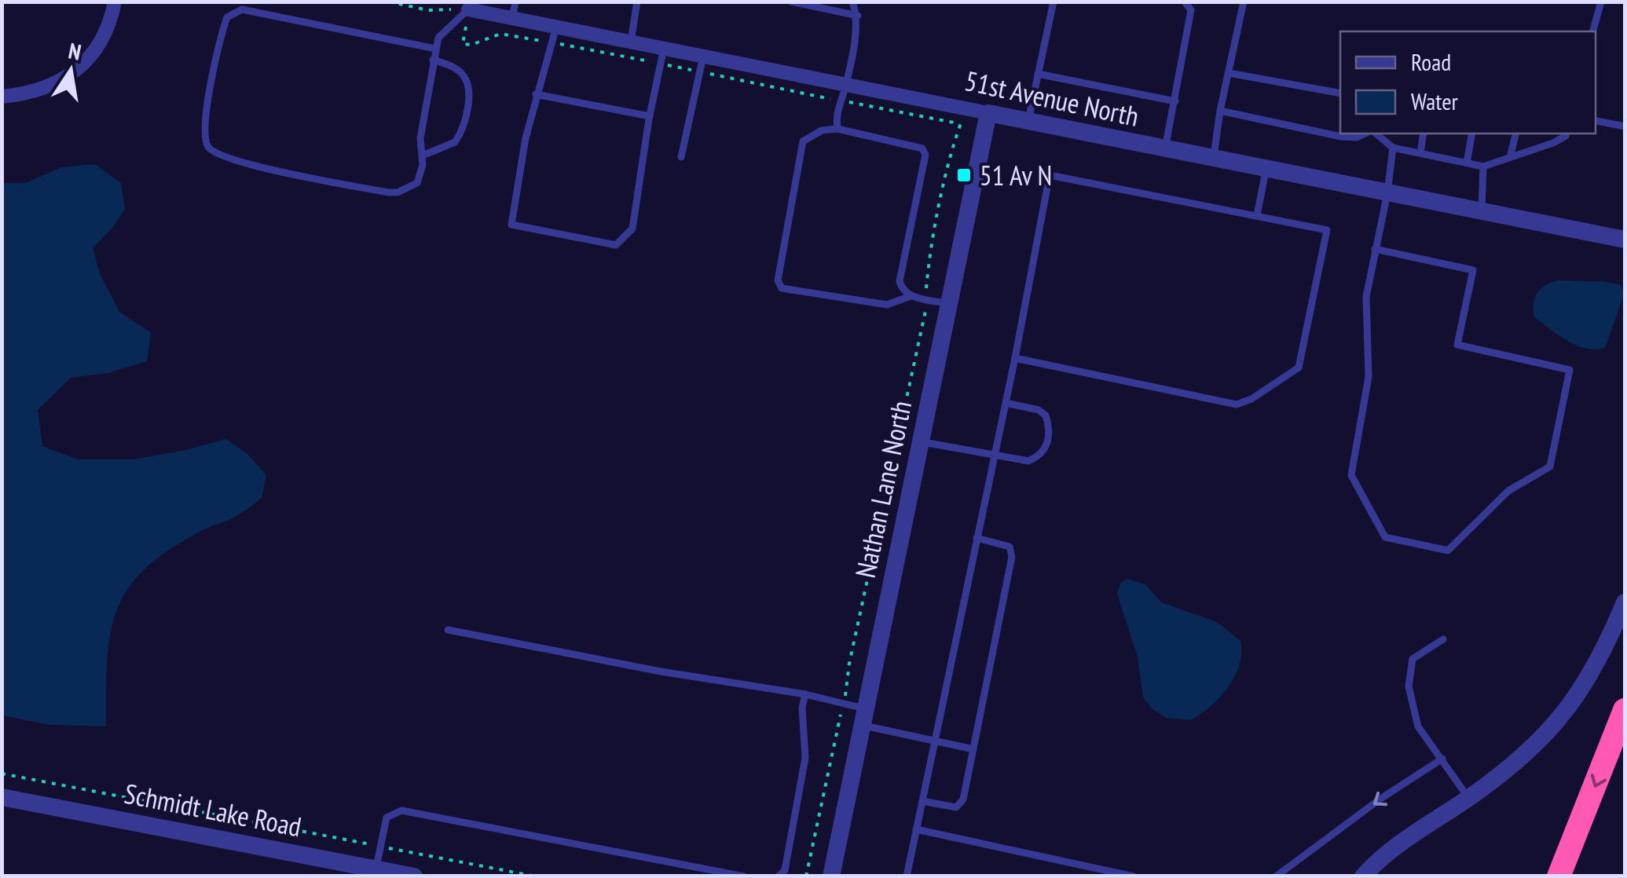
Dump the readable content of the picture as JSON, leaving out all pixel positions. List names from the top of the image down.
{
  "streets": {
    "street": ["51st Avenue North", "Nathan Lane North", "Schmidt Lake Road"]
  },
  "crossings": [
    ["51st Avenue North", "Nathan Lane North"]
  ],
  "places": {
    "transit": ["51 Av N"]
  },
  "legend": ["Road", "Water"],
  "north": "top"
}
